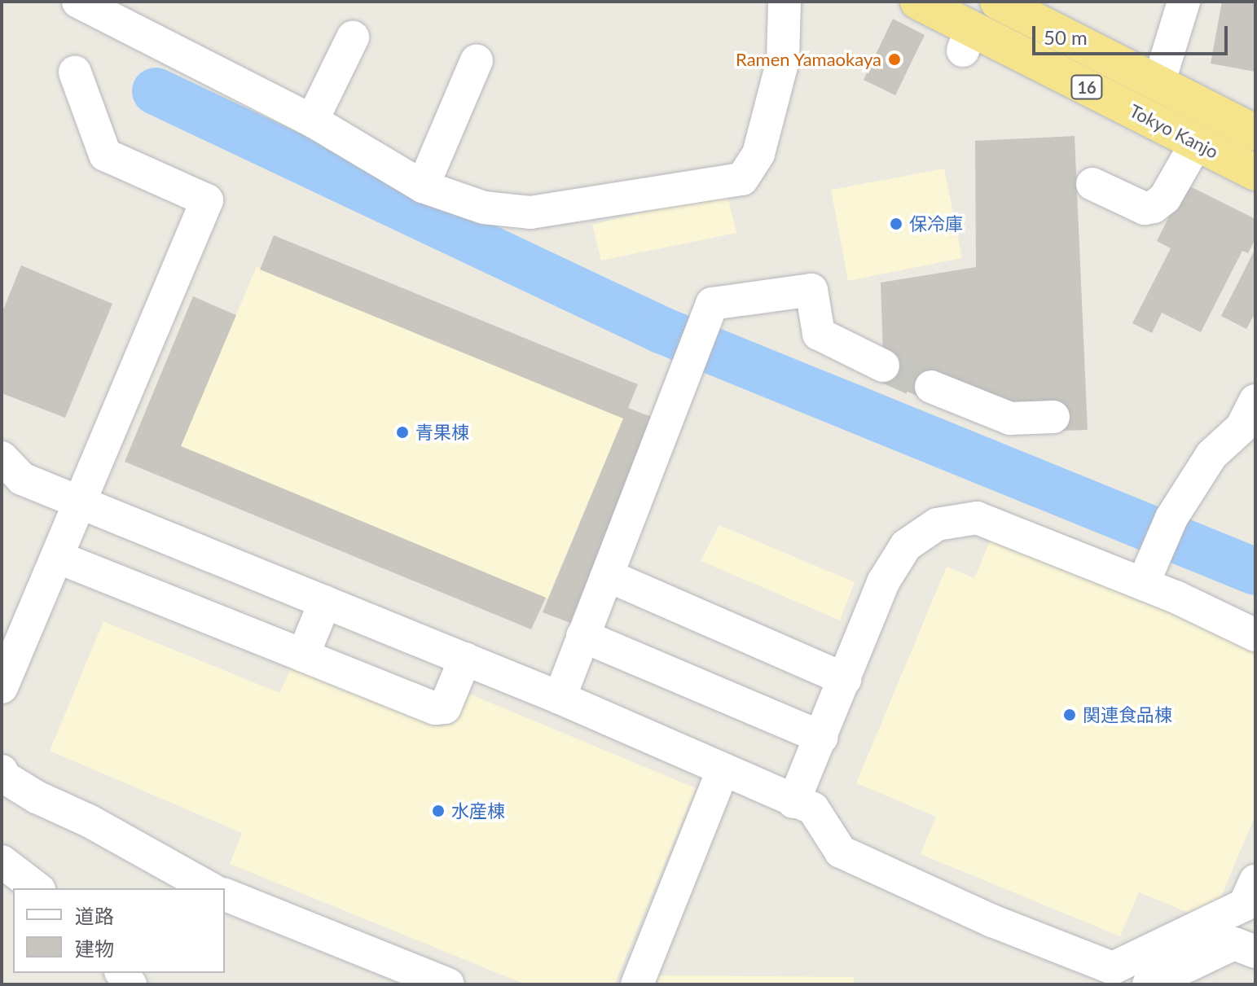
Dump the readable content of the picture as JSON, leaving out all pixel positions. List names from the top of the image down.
{
  "streets": {
    "highway": ["16", "Tokyo Kanjo"]
  },
  "places": [
    "Ramen Yamaokaya",
    "保冷庫",
    "青果棟",
    "関連食品棟",
    "水産棟"
  ],
  "legend": ["道路", "建物"],
  "scale_bar": "50 m"
}
